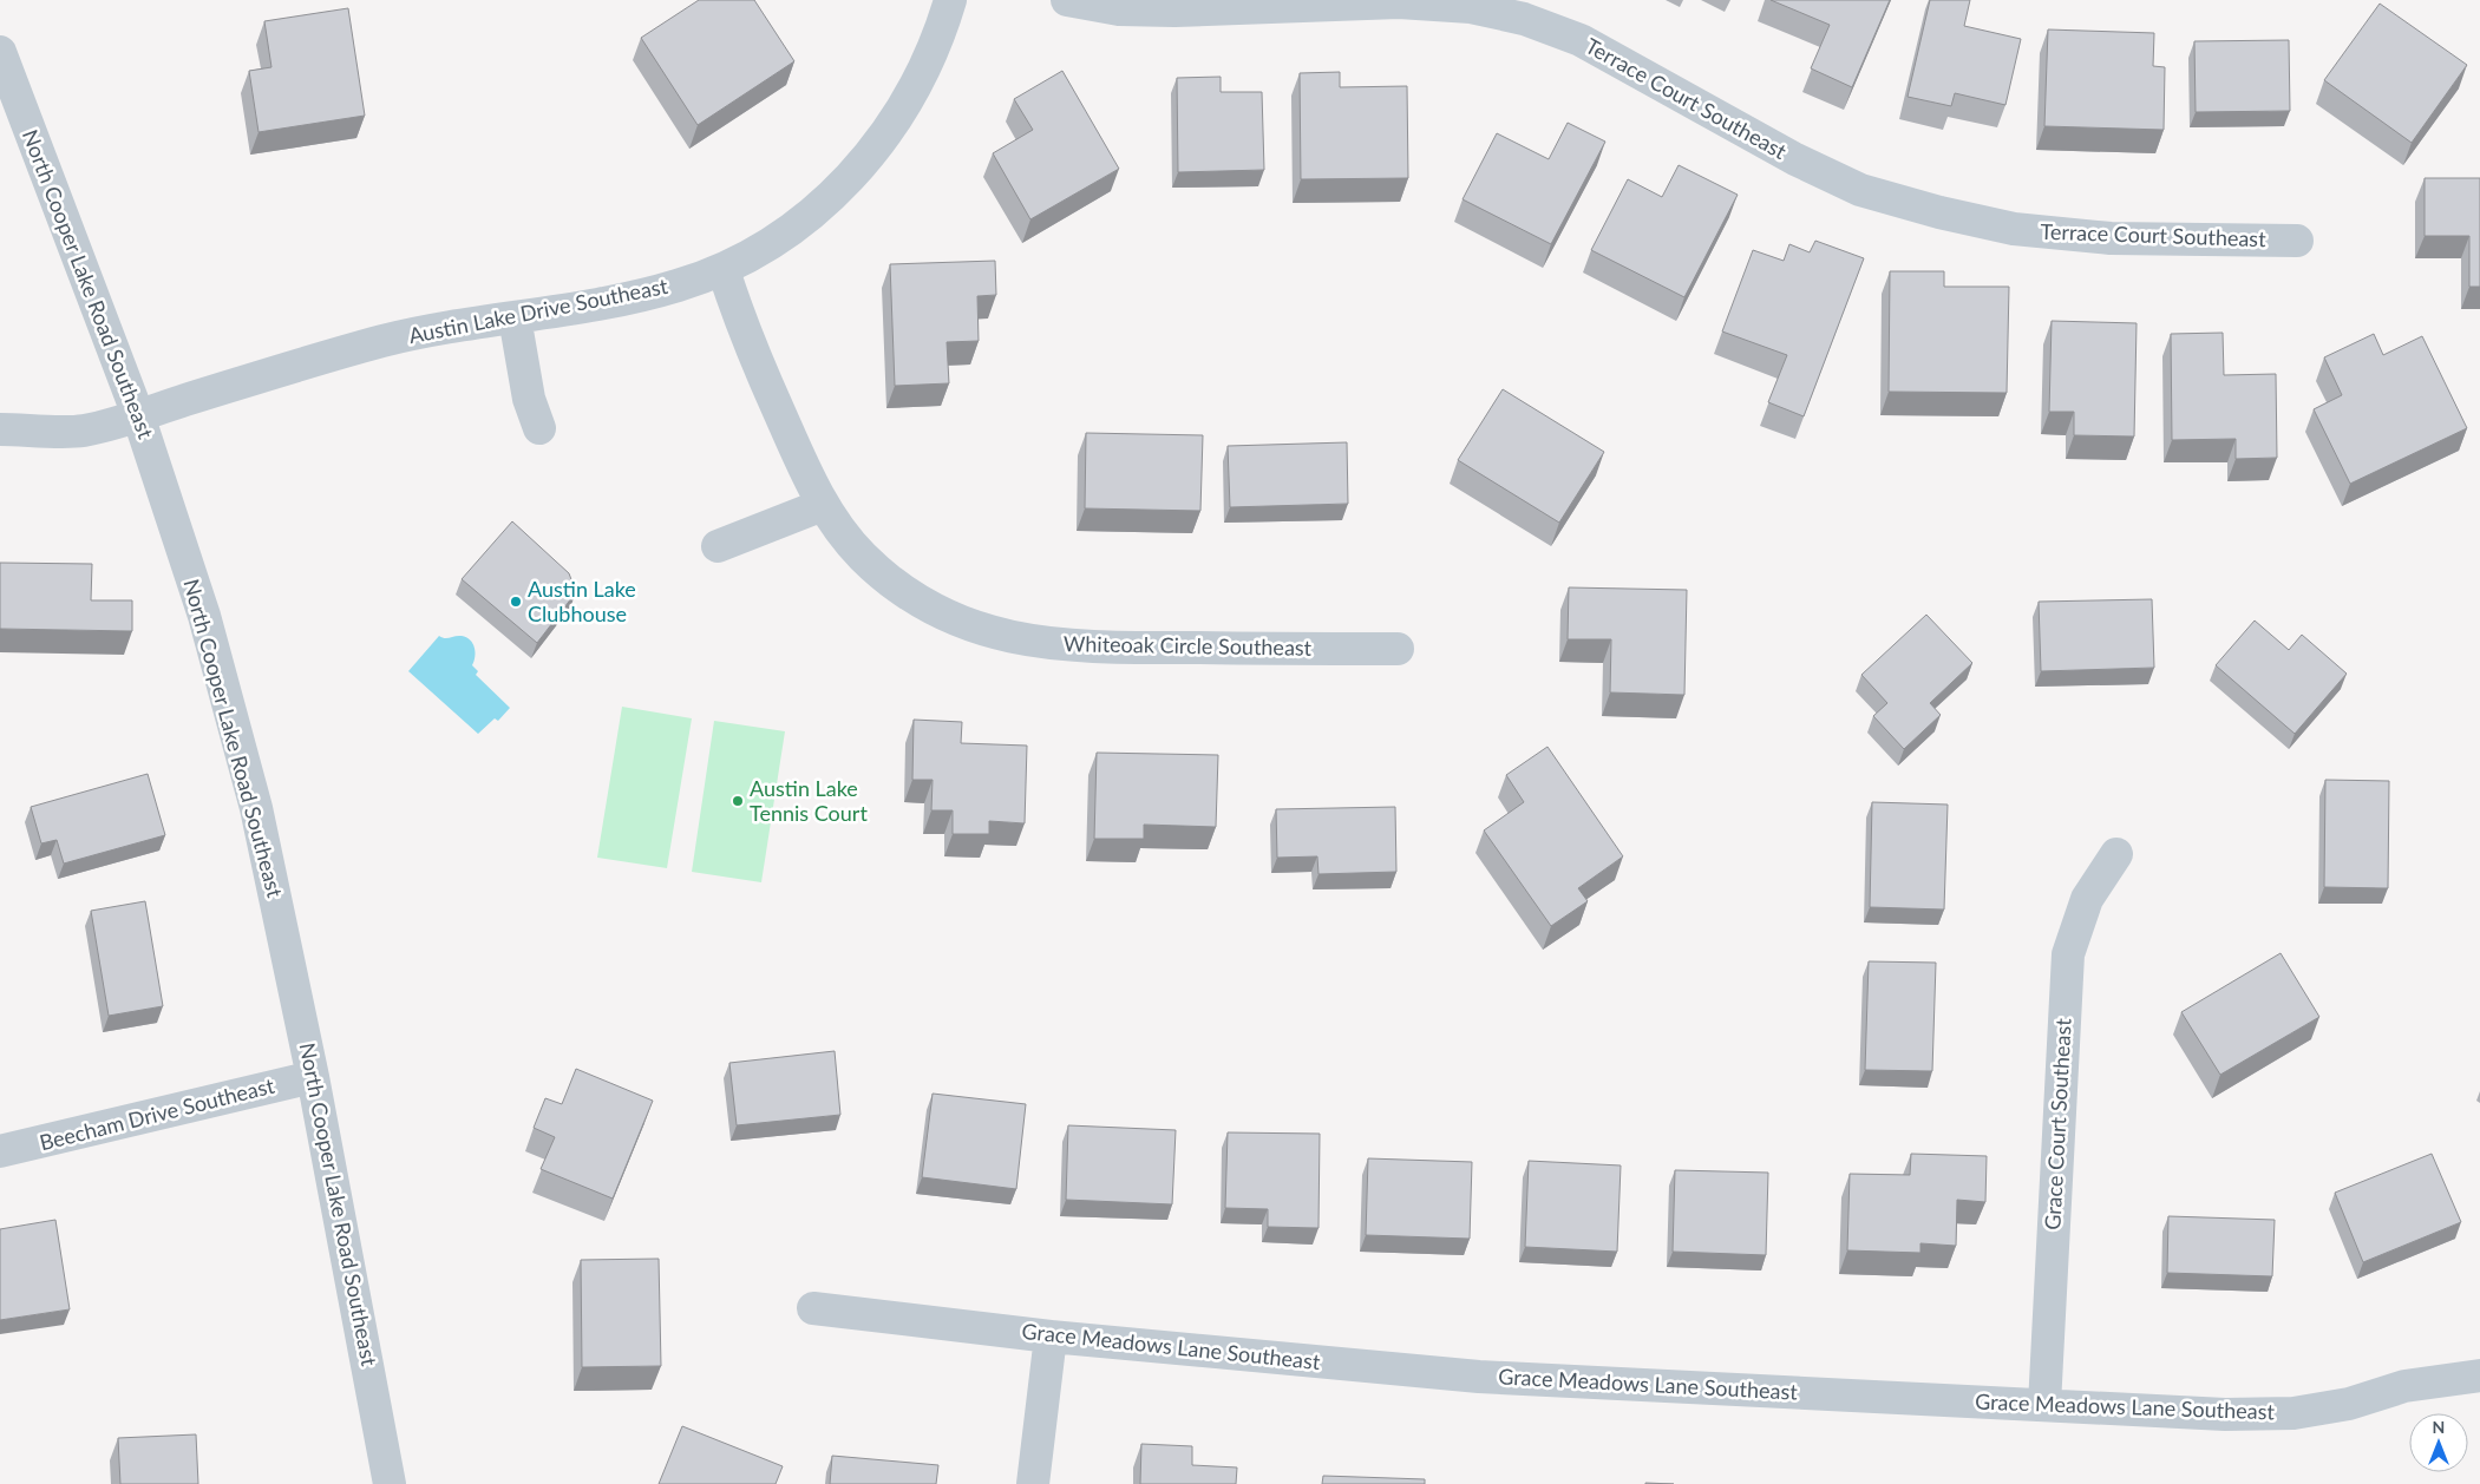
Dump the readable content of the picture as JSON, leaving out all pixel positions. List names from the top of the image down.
{
  "streets": {
    "street": [
      "Terrace Court Southeast",
      "North Cooper Lake Road Southeast",
      "Austin Lake Drive Southeast",
      "Whiteoak Circle Southeast",
      "Beecham Drive Southeast",
      "Grace Court Southeast",
      "Grace Meadows Lane Southeast"
    ]
  },
  "crossings": [
    ["North Cooper Lake Road Southeast", "Austin Lake Drive Southeast"],
    ["North Cooper Lake Road Southeast", "Beecham Drive Southeast"],
    ["Austin Lake Drive Southeast", "Whiteoak Circle Southeast"],
    ["Grace Court Southeast", "Grace Meadows Lane Southeast"]
  ],
  "places": ["Austin Lake Clubhouse", "Austin Lake Tennis Court"],
  "north": "top"
}
